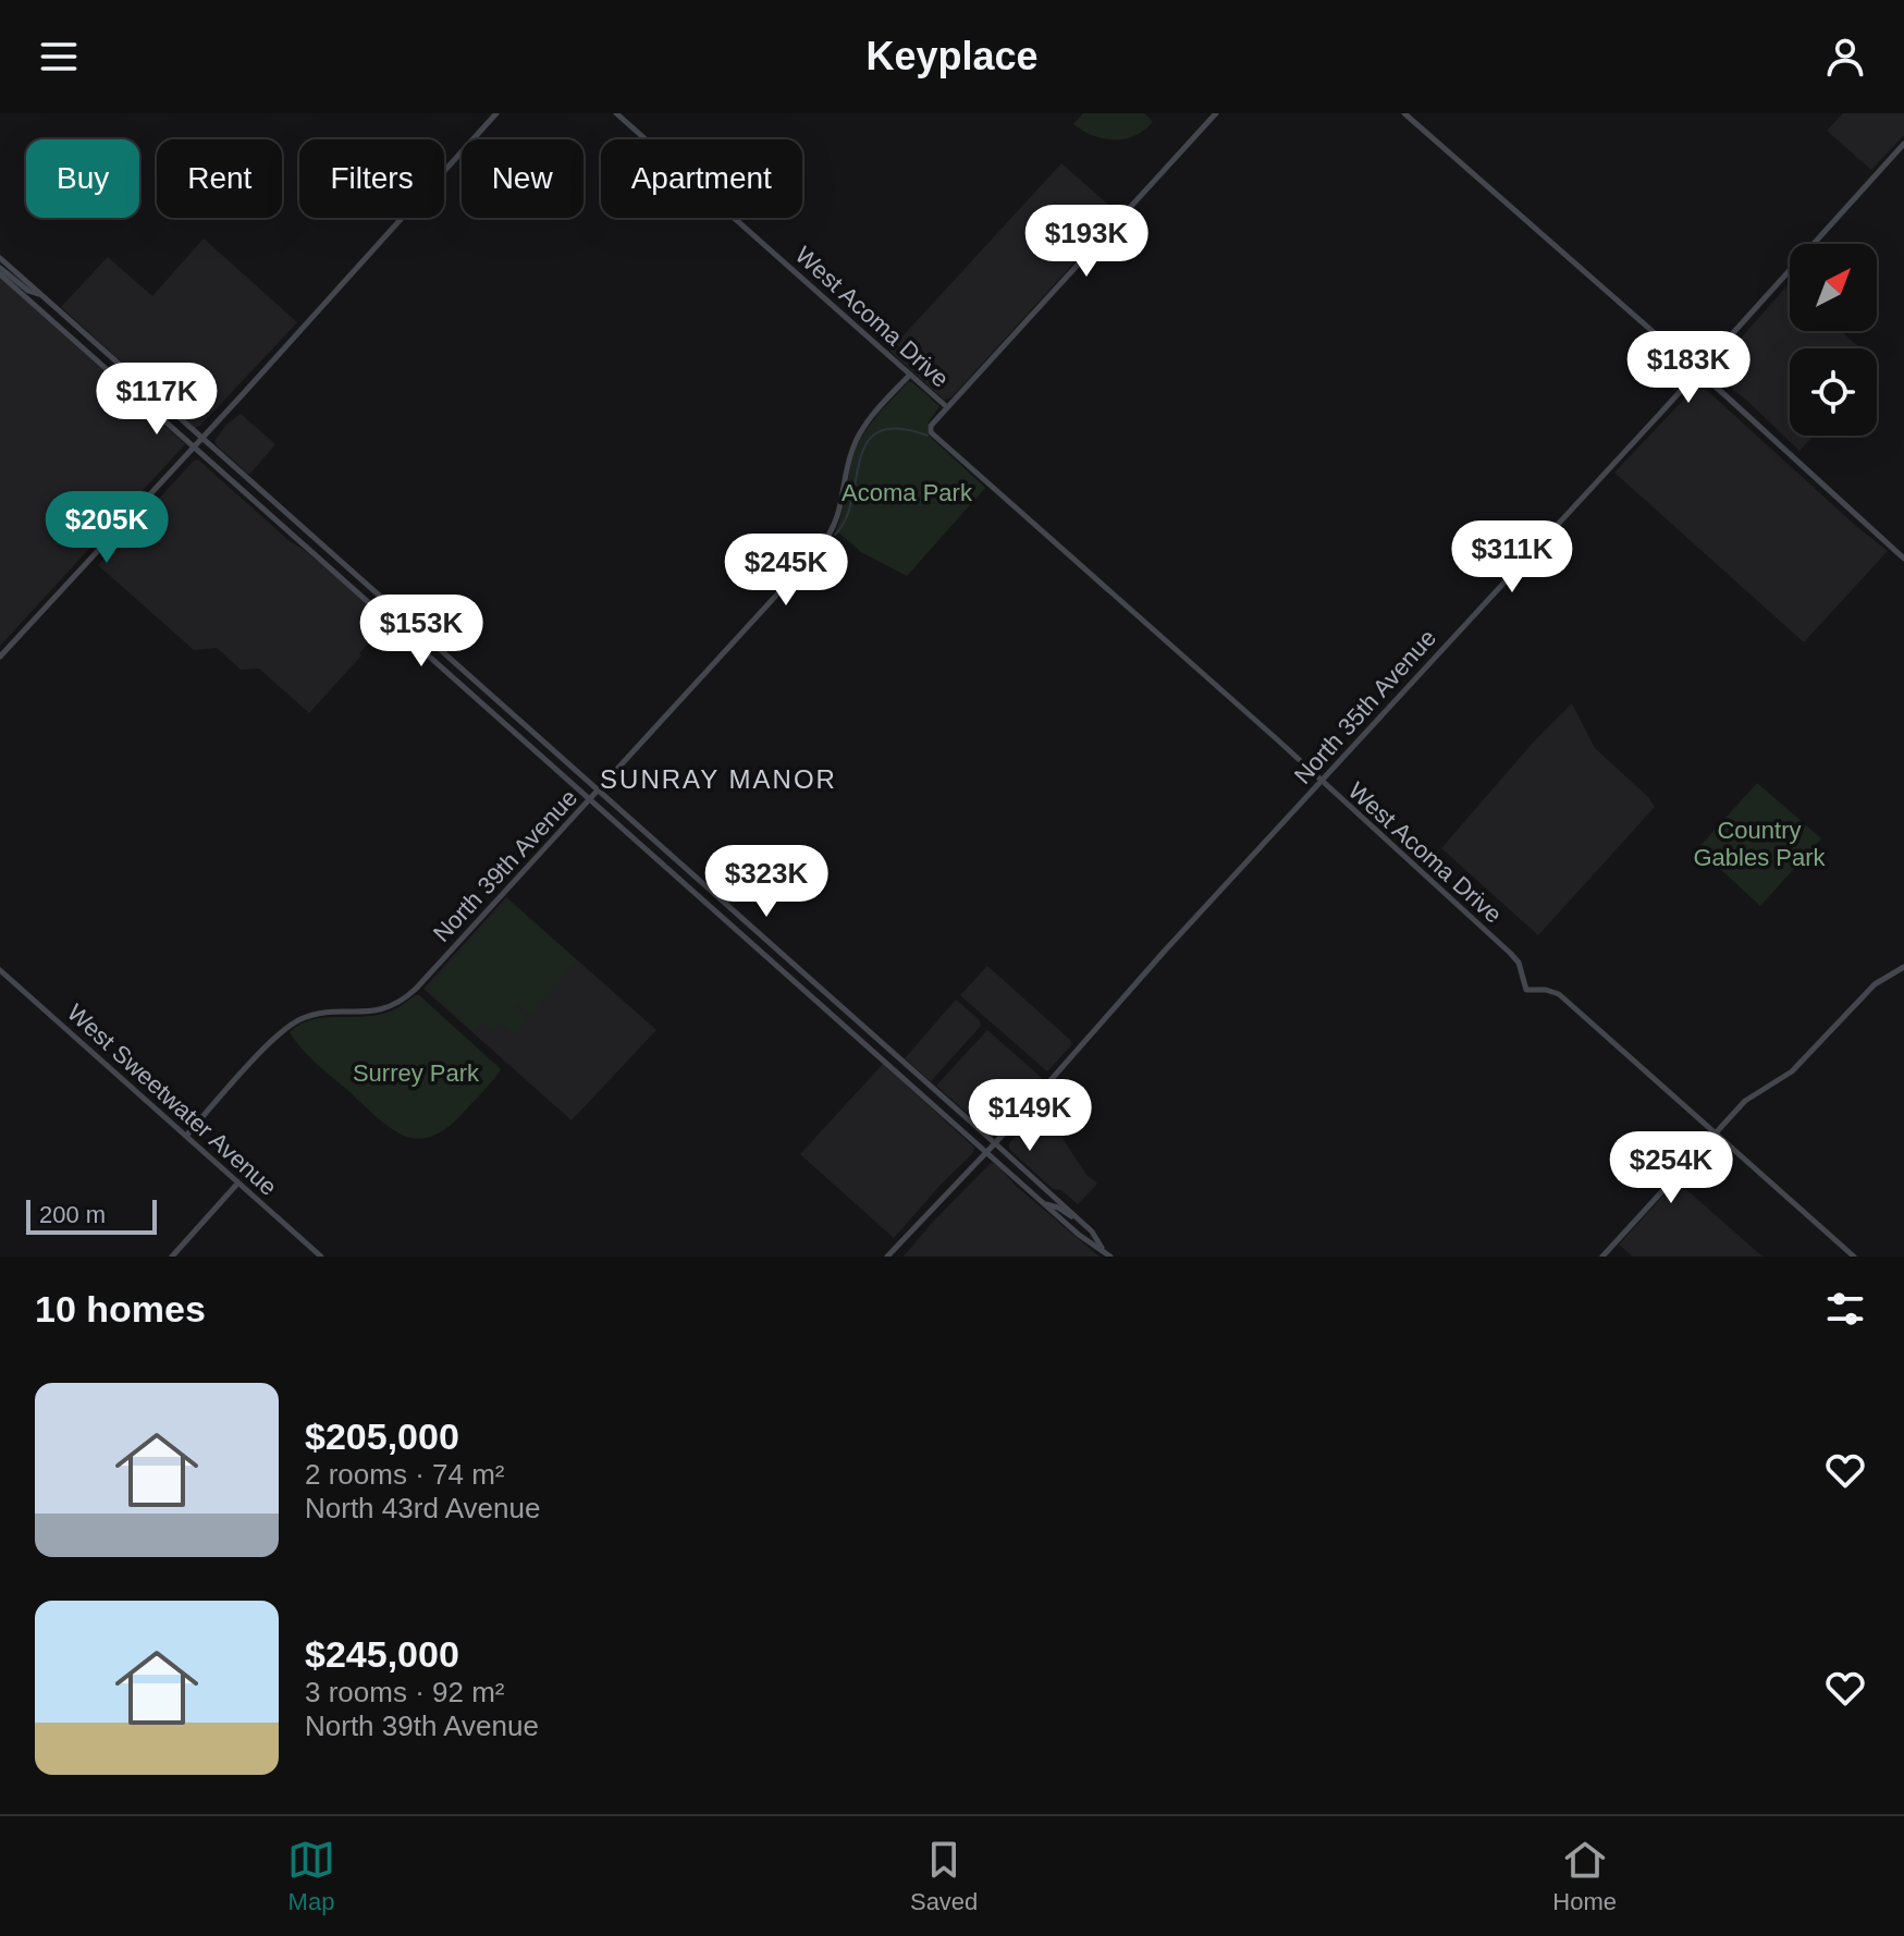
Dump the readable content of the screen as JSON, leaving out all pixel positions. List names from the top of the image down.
{
  "streets": {
    "main road": [
      "West Acoma Drive",
      "North 35th Avenue",
      "North 39th Avenue",
      "West Sweetwater Avenue"
    ]
  },
  "crossings": [
    ["West Acoma Drive", "North 35th Avenue"],
    ["West Acoma Drive", "North 39th Avenue"],
    ["North 39th Avenue", "West Sweetwater Avenue"]
  ],
  "districts": ["SUNRAY MANOR"],
  "parks": ["Acoma Park", "Country Gables Park", "Surrey Park"],
  "scale_bar": "200 m",
  "north": "top right",
  "page": {
    "header": "Keyplace",
    "chip": [
      "Buy",
      "Rent",
      "Filters",
      "New",
      "Apartment"
    ],
    "price": [
      "$193K",
      "$183K",
      "$117K",
      "$205K",
      "$311K",
      "$245K",
      "$153K",
      "$323K",
      "$149K",
      "$254K"
    ],
    "scale": "200 m",
    "heading": "10 homes",
    "list": [
      {
        "name": "$205,000",
        "note": "2 rooms · 74 m² · North 43rd Avenue"
      },
      {
        "name": "$245,000",
        "note": "3 rooms · 92 m² · North 39th Avenue"
      }
    ],
    "tabs": ["Map", "Saved", "Home"]
  }
}
